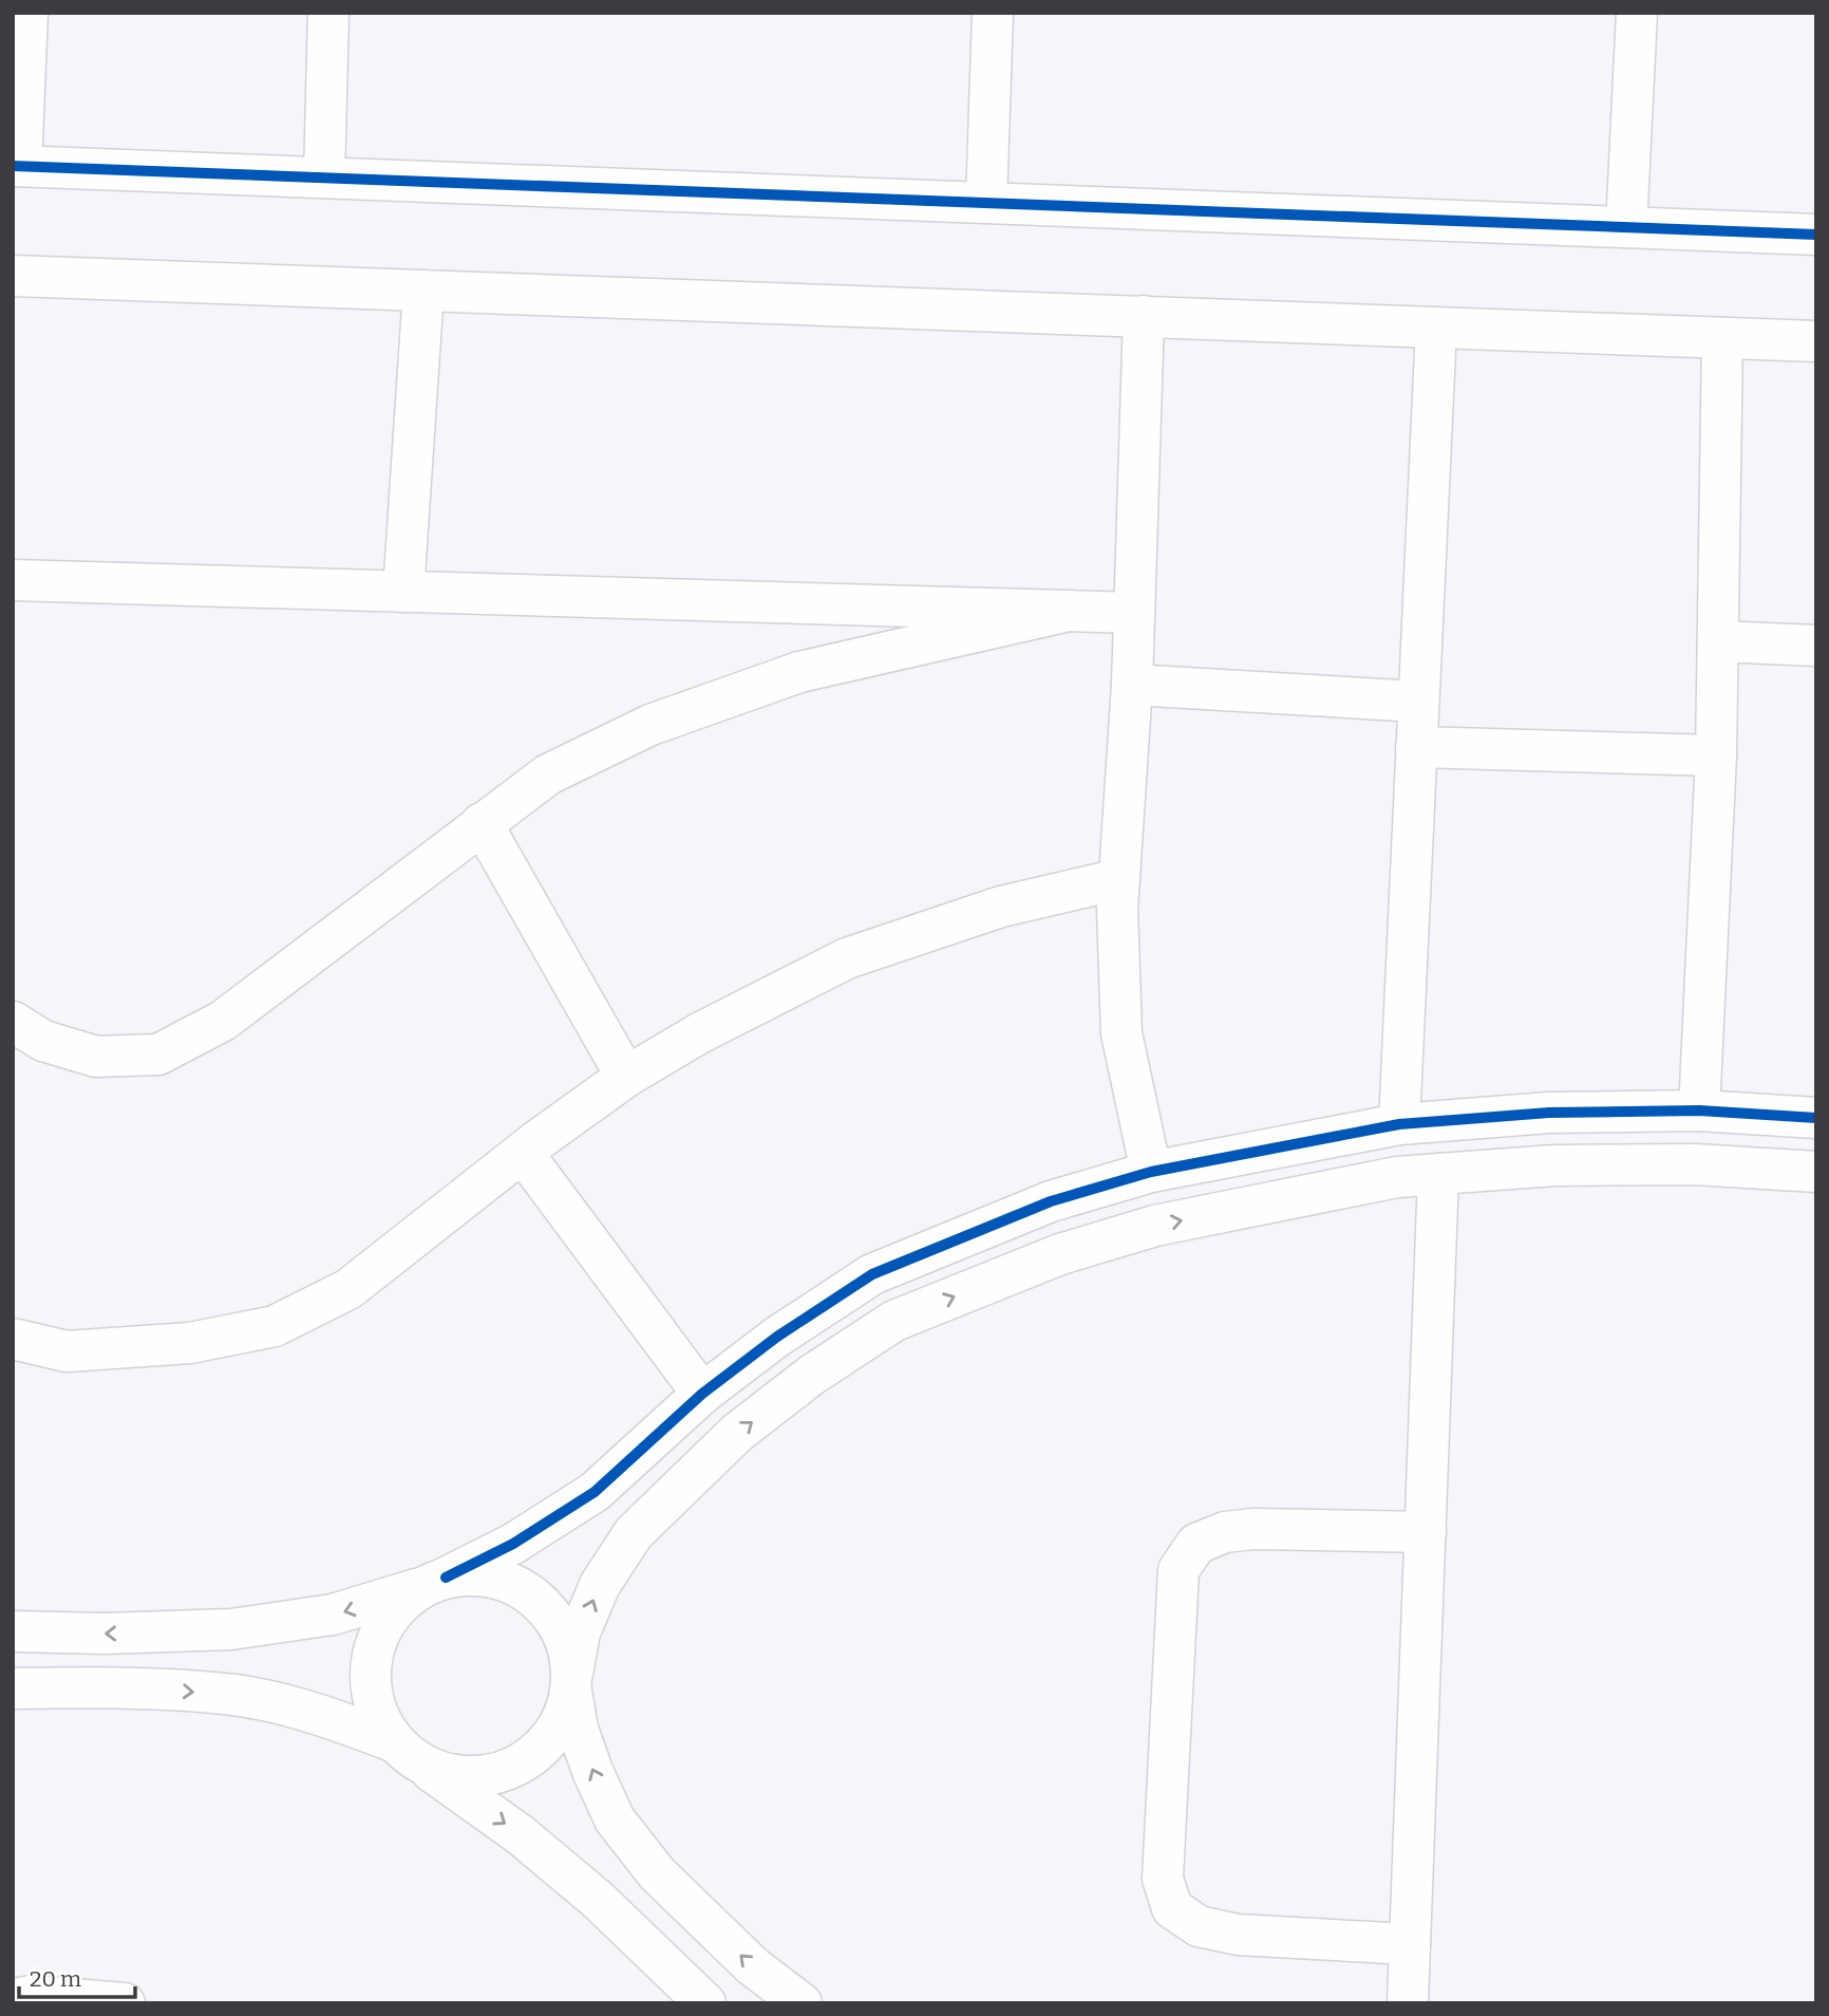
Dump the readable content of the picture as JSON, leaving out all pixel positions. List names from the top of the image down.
{
  "scale_bar": "20 m"
}
